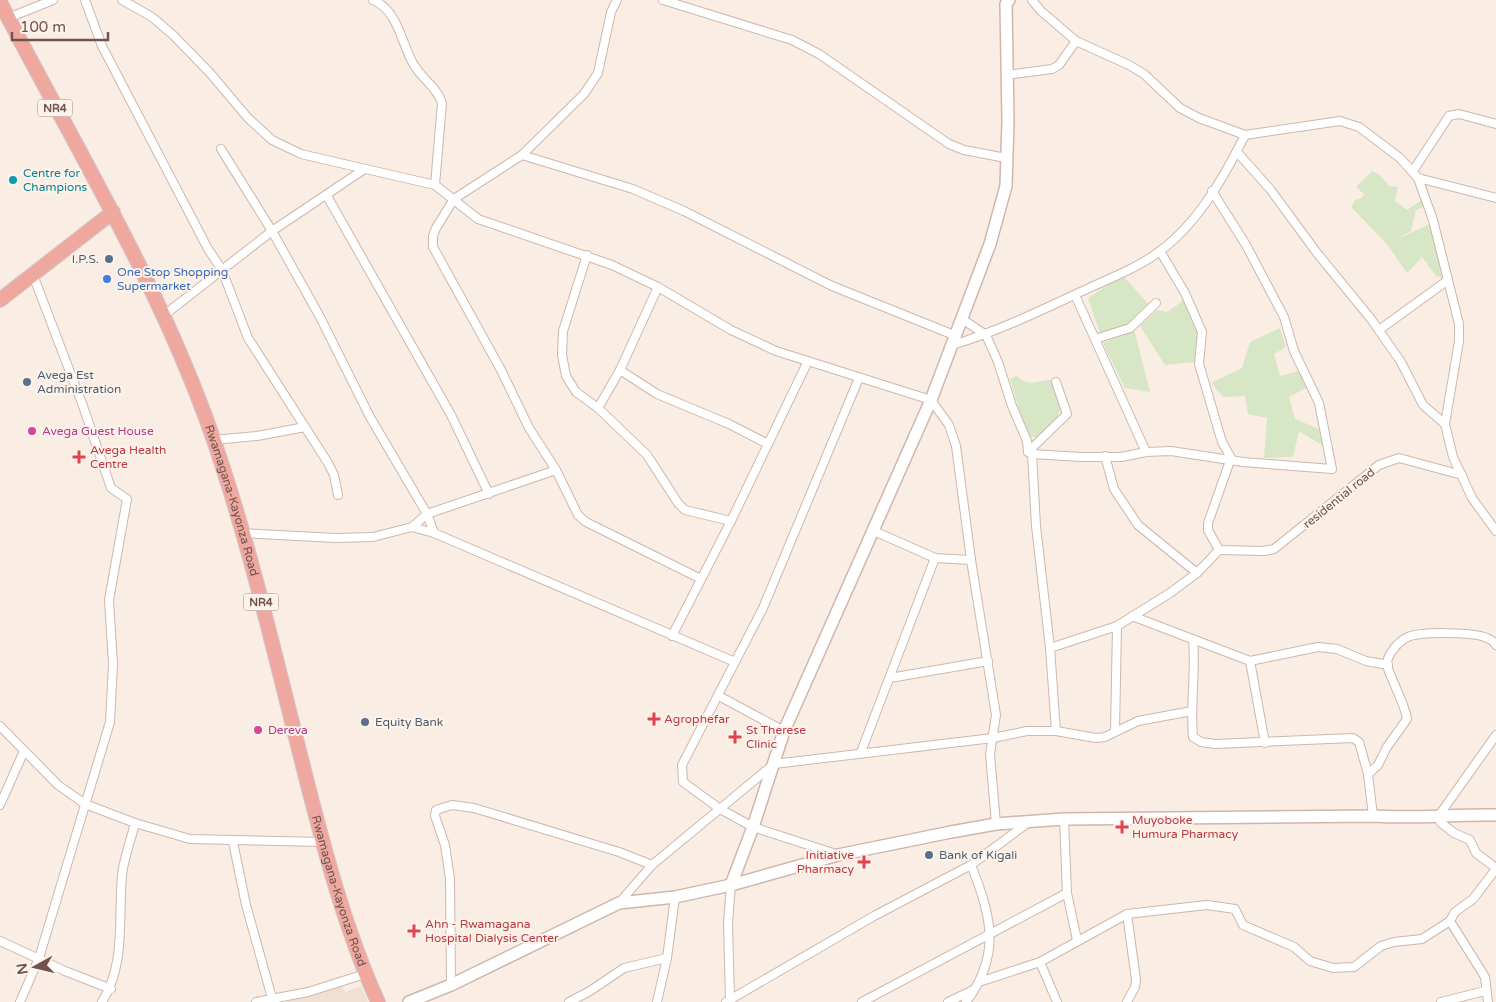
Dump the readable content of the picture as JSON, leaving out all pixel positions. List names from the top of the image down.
{
  "streets": {
    "highway": ["NR4", "Rwamagana-Kayonza Road"],
    "street": ["residential road"]
  },
  "crossings": [
    ["NR4", "Rwamagana-Kayonza Road"]
  ],
  "places": {
    "other": [
      "Centre for Champions",
      "I.P.S.",
      "One Stop Shopping Supermarket",
      "Avega Est Administration",
      "Avega Guest House",
      "Equity Bank",
      "Dereva",
      "Bank of Kigali"
    ],
    "health": [
      "Avega Health Centre",
      "Agrophefar",
      "St Therese Clinic",
      "Muyoboke Humura Pharmacy",
      "Initiative Pharmacy",
      "Ahn - Rwamagana Hospital Dialysis Center"
    ]
  },
  "scale_bar": "100 m",
  "north": "left"
}
